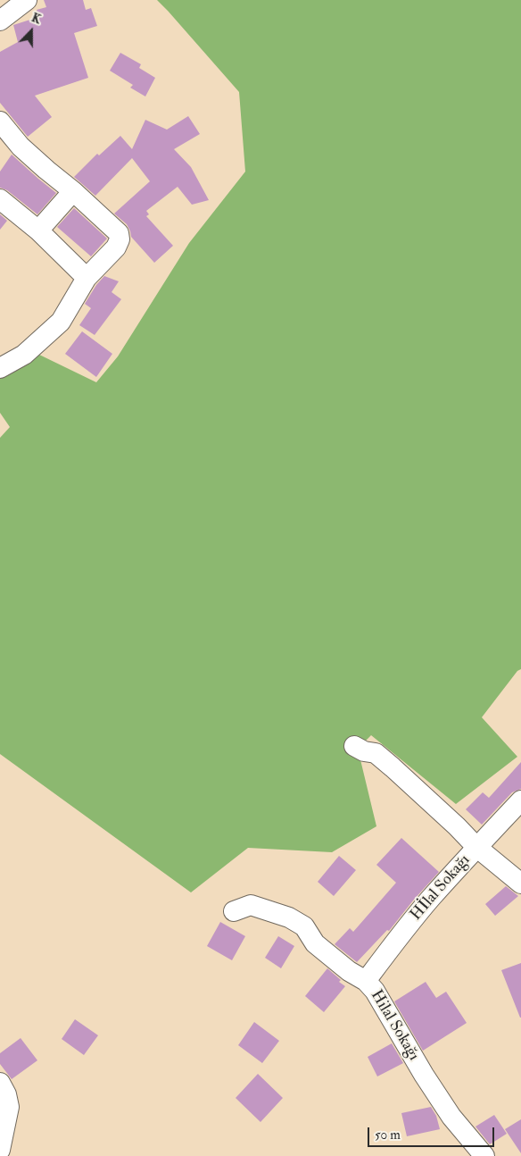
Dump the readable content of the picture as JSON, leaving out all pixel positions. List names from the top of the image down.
{
  "streets": {
    "street": ["Hİlal Sokağı", "Hilal Sokağı"]
  },
  "crossings": [
    ["Hİlal Sokağı", "Hilal Sokağı"]
  ],
  "scale_bar": "50 m",
  "north": "top"
}
